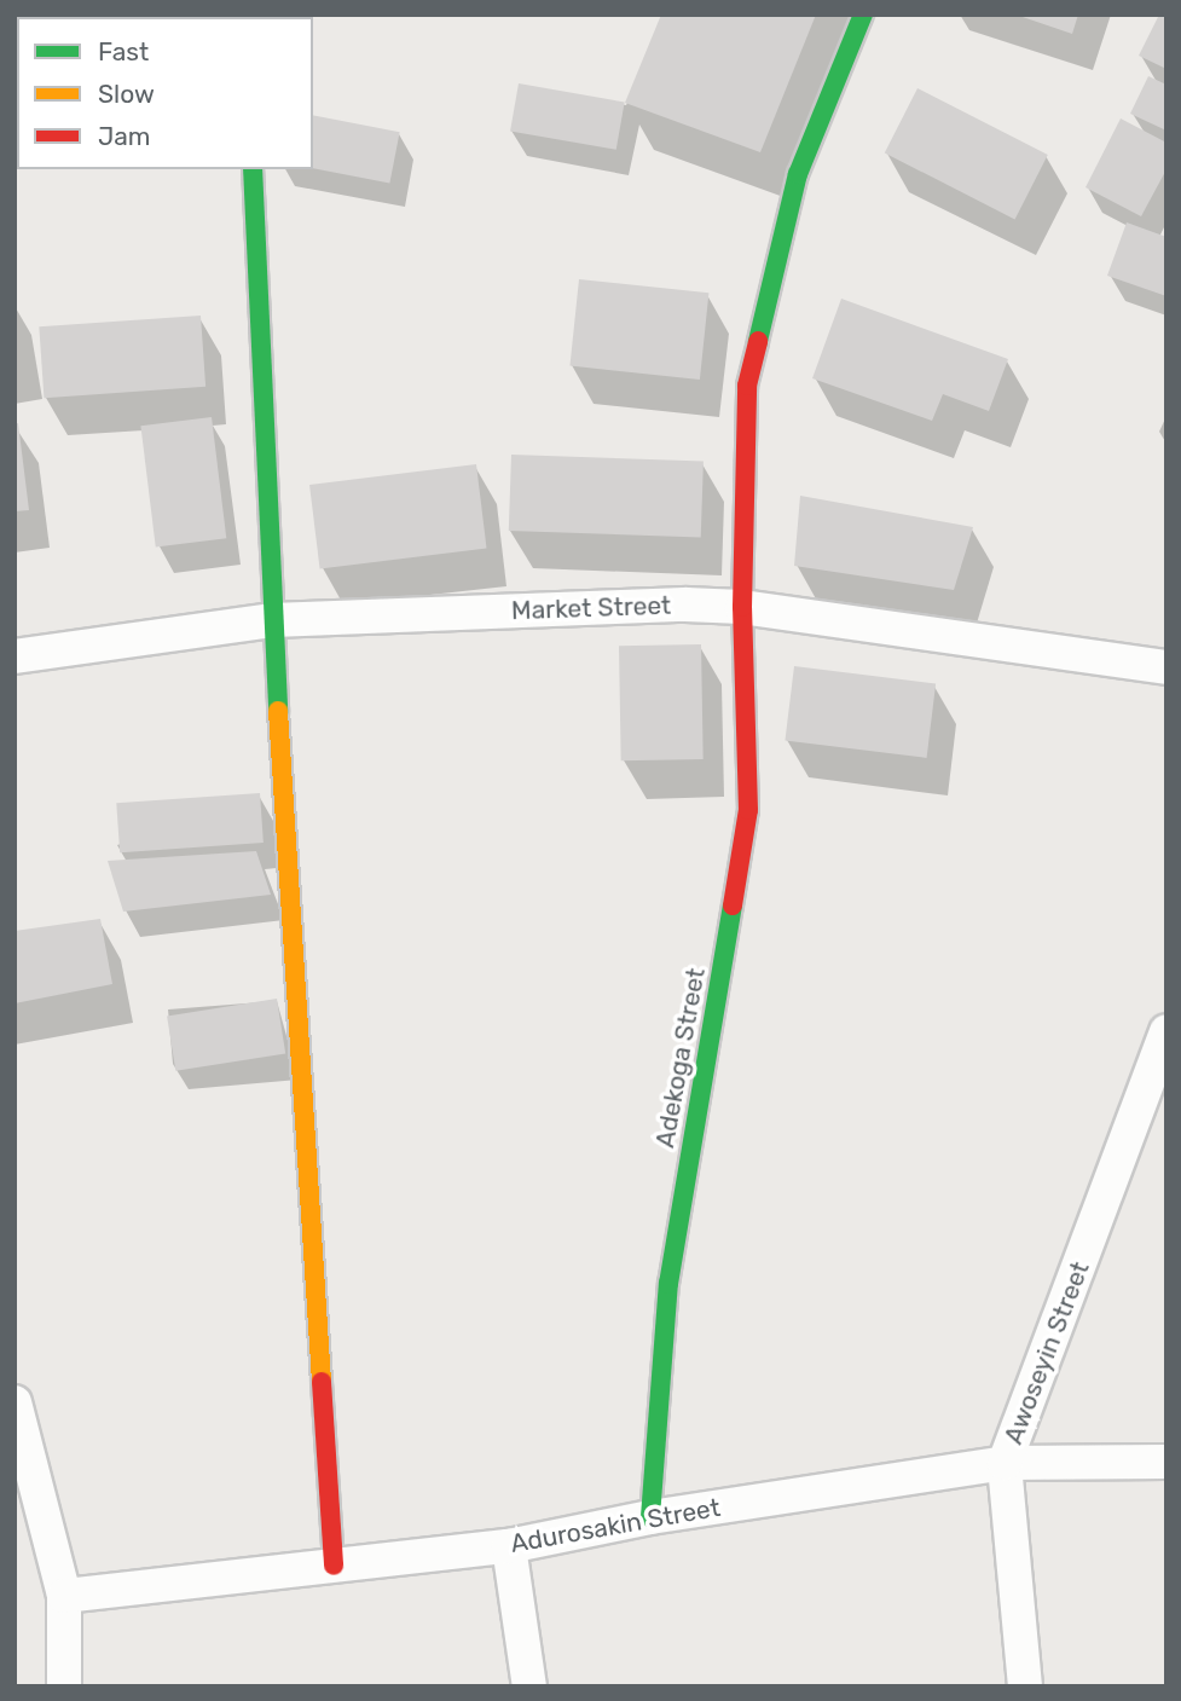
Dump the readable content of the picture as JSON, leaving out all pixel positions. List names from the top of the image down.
{
  "streets": {
    "street": [
      "Market Street",
      "Adekoga Street",
      "Awoseyin Street",
      "Adurosakin Street"
    ]
  },
  "crossings": [
    ["Market Street", "Adekoga Street"],
    ["Adekoga Street", "Adurosakin Street"],
    ["Awoseyin Street", "Adurosakin Street"]
  ],
  "legend": ["Fast", "Slow", "Jam"]
}
